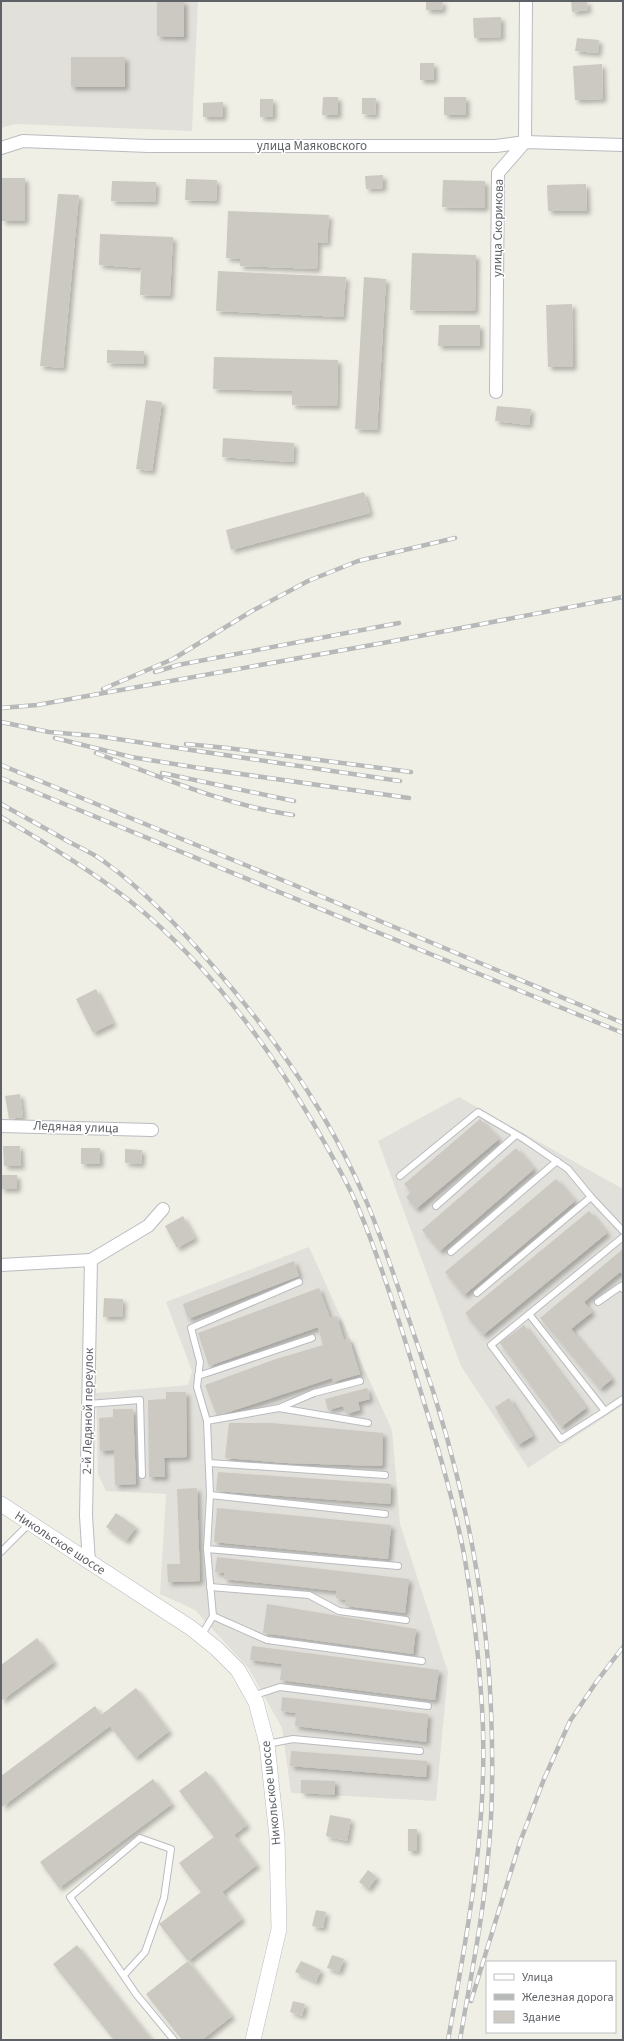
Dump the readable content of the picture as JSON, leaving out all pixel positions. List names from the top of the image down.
{
  "streets": {
    "street": [
      "улица Маяковского",
      "улица Скорикова",
      "Ледяная улица",
      "2-й Ледяной переулок",
      "Никольское шоссе"
    ]
  },
  "crossings": [
    ["улица Маяковского", "улица Скорикова"],
    ["2-й Ледяной переулок", "Никольское шоссе"]
  ],
  "legend": ["Улица", "Железная дорога", "Здание"]
}
